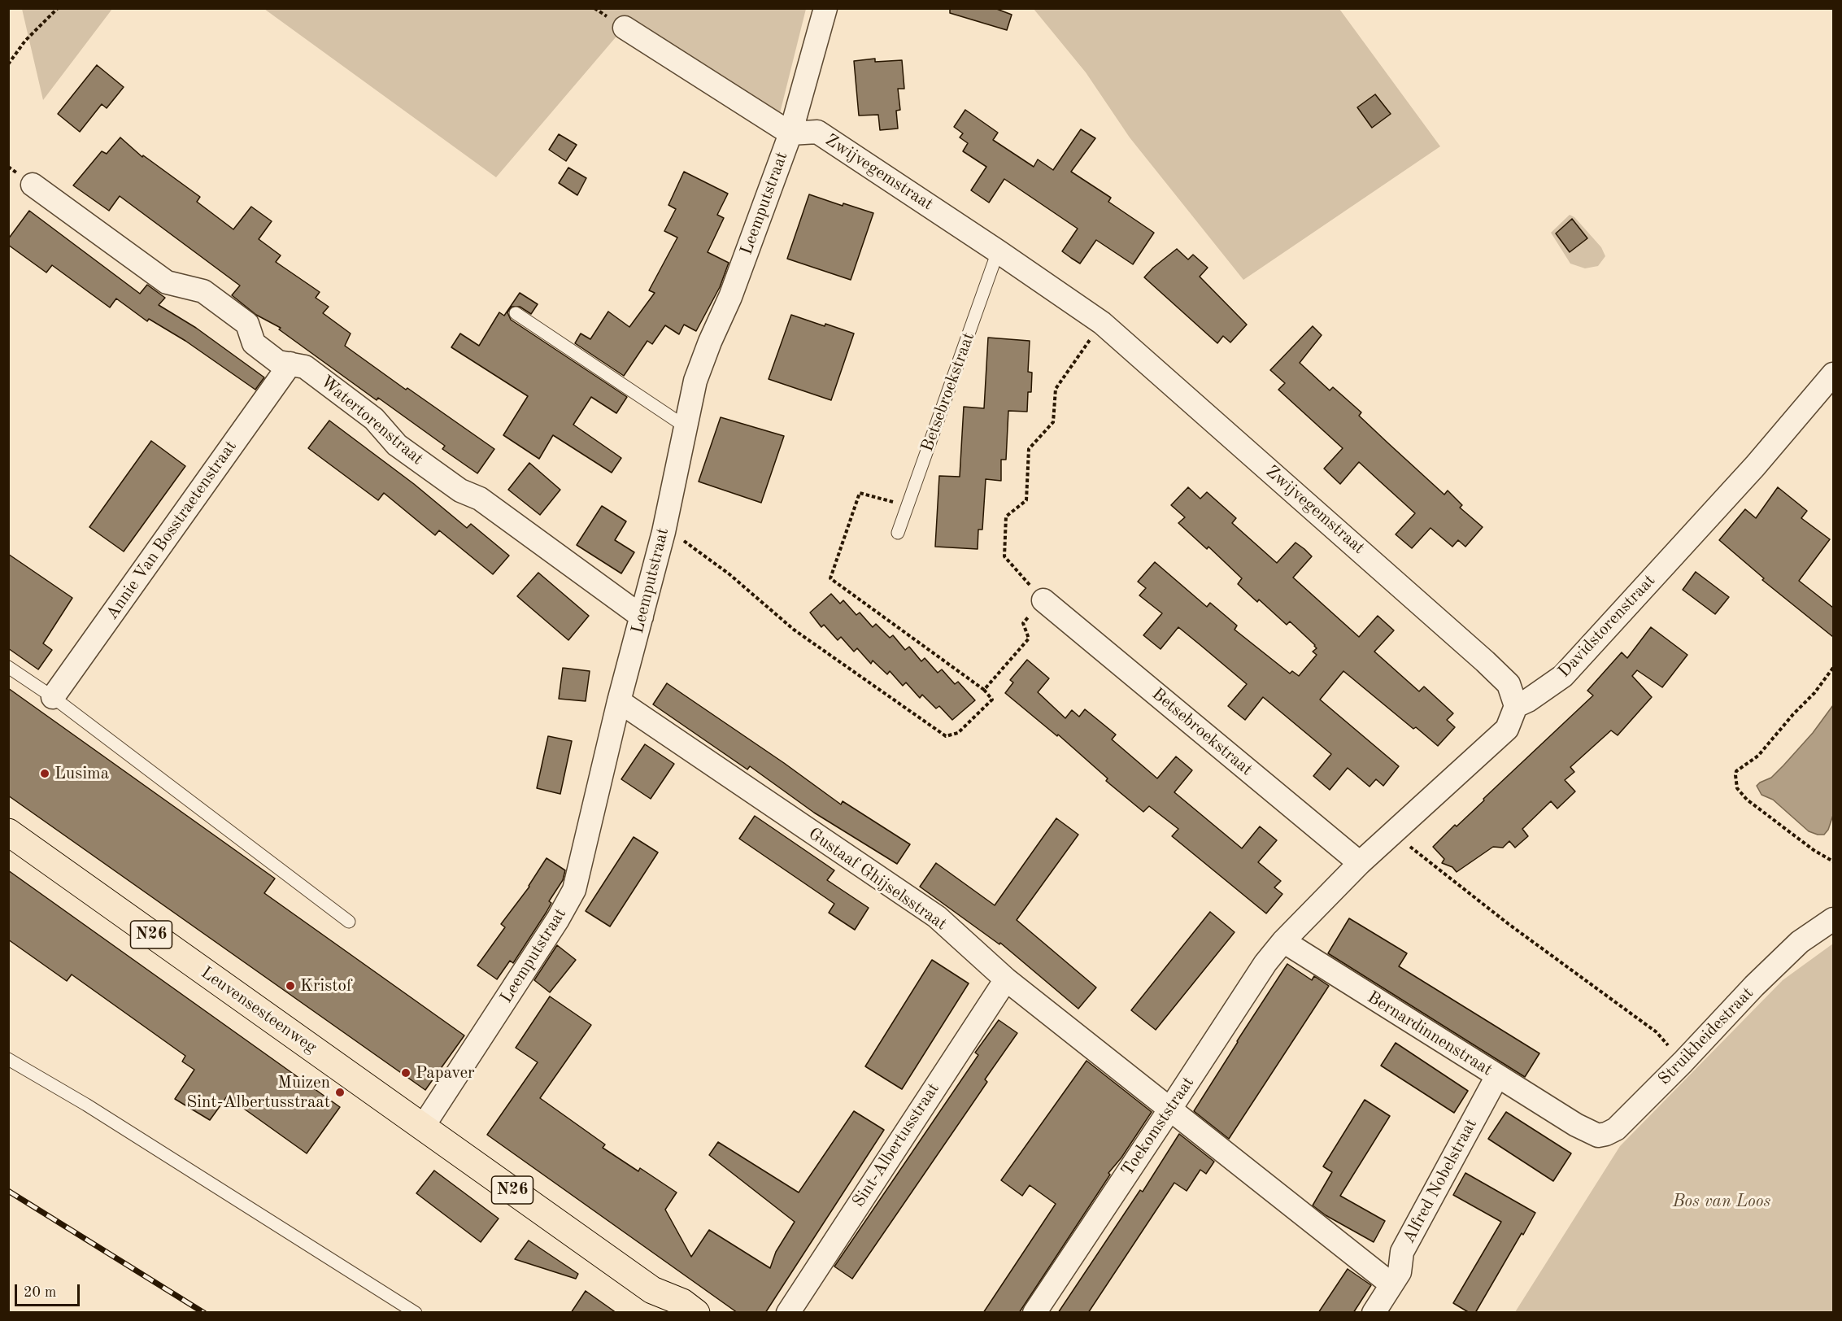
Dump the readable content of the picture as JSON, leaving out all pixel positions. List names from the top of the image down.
{
  "streets": {
    "main road": ["N26", "Leuvensesteenweg"],
    "street": [
      "Zwijvegemstraat",
      "Leemputstraat",
      "Betsebroekstraat",
      "Watertorenstraat",
      "Annie Van Bosstraetenstraat",
      "Davidstorenstraat",
      "Gustaaf Ghijselsstraat",
      "Bernardinnenstraat",
      "Struikheidestraat",
      "Toekomststraat",
      "Sint-Albertusstraat",
      "Alfred Nobelstraat"
    ]
  },
  "crossings": [
    ["Zwijvegemstraat", "Leemputstraat"],
    ["Zwijvegemstraat", "Betsebroekstraat"],
    ["Zwijvegemstraat", "Davidstorenstraat"],
    ["Leemputstraat", "Watertorenstraat"],
    ["Leemputstraat", "Gustaaf Ghijselsstraat"],
    ["Leemputstraat", "Leuvensesteenweg"],
    ["Watertorenstraat", "Annie Van Bosstraetenstraat"],
    ["Gustaaf Ghijselsstraat", "Toekomststraat"],
    ["Gustaaf Ghijselsstraat", "Sint-Albertusstraat"],
    ["Gustaaf Ghijselsstraat", "Alfred Nobelstraat"],
    ["Bernardinnenstraat", "Struikheidestraat"],
    ["Bernardinnenstraat", "Toekomststraat"],
    ["Bernardinnenstraat", "Alfred Nobelstraat"]
  ],
  "parks": ["Bos van Loos"],
  "places": [
    "Lusima",
    "Kristof",
    "Papaver",
    "Muizen Sint-Albertusstraat"
  ],
  "scale_bar": "20 m"
}
